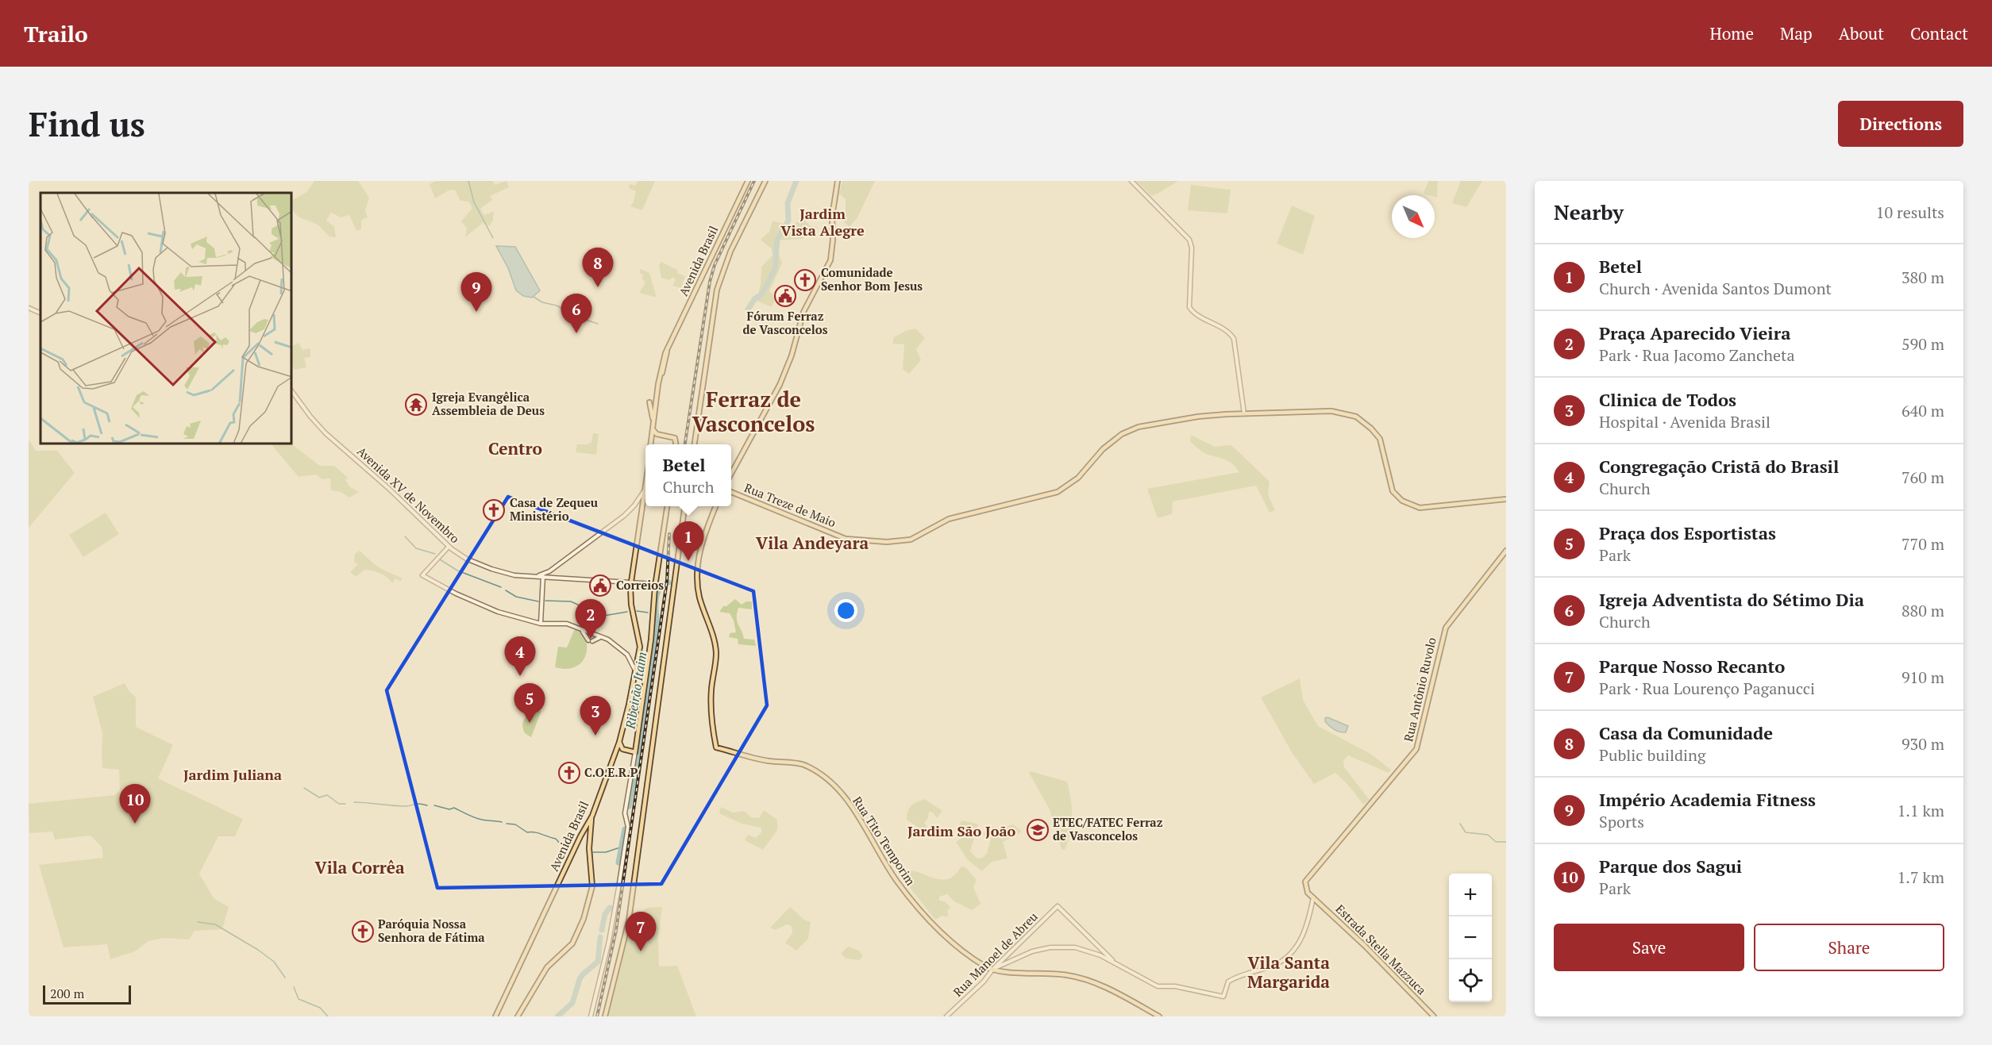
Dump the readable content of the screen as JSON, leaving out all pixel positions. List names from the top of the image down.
{
  "streets": {
    "main road": [
      "Avenida Brasil",
      "Rua Treze de Maio",
      "Rua Antônio Ruvolo",
      "Rua Tito Temporim",
      "Estrada Stella Mazzuca"
    ],
    "street": ["Avenida XV de Novembro", "Rua Manoel de Abreu"]
  },
  "crossings": [
    ["Avenida Brasil", "Avenida XV de Novembro"],
    ["Rua Antônio Ruvolo", "Estrada Stella Mazzuca"],
    ["Rua Tito Temporim", "Rua Manoel de Abreu"]
  ],
  "districts": [
    "Jardim Vista Alegre",
    "Ferraz de Vasconcelos",
    "Centro",
    "Vila Andeyara",
    "Jardim Juliana",
    "Jardim São João",
    "Vila Corrêa",
    "Vila Santa Margarida"
  ],
  "water": ["Ribeirão Itaim"],
  "places": {
    "church": [
      "Comunidade Senhor Bom Jesus",
      "Casa de Zequeu Ministério",
      "C.O.E.R.P",
      "Paróquia Nossa Senhora de Fátima"
    ],
    "public building": ["Fórum Ferraz de Vasconcelos", "Correios"],
    "temple": ["Igreja Evangêlica Assembleia de Deus"],
    "school or university": ["ETEC/FATEC Ferraz de Vasconcelos"]
  },
  "scale_bar": "200 m",
  "north": "bottom right",
  "page": {
    "header": "Trailo",
    "nav": [
      "Home",
      "Map",
      "About",
      "Contact"
    ],
    "buttons": [
      "Directions",
      ["Save", "Share"]
    ],
    "title": "Find us",
    "heading": ["Nearby", "10 results"],
    "list": [
      {
        "mark": "1",
        "name": "Betel",
        "note": "Church · Avenida Santos Dumont",
        "value": "380 m"
      },
      {
        "mark": "2",
        "name": "Praça Aparecido Vieira",
        "note": "Park · Rua Jacomo Zancheta",
        "value": "590 m"
      },
      {
        "mark": "3",
        "name": "Clinica de Todos",
        "note": "Hospital · Avenida Brasil",
        "value": "640 m"
      },
      {
        "mark": "4",
        "name": "Congregação Cristã do Brasil",
        "note": "Church",
        "value": "760 m"
      },
      {
        "mark": "5",
        "name": "Praça dos Esportistas",
        "note": "Park",
        "value": "770 m"
      },
      {
        "mark": "6",
        "name": "Igreja Adventista do Sétimo Dia",
        "note": "Church",
        "value": "880 m"
      },
      {
        "mark": "7",
        "name": "Parque Nosso Recanto",
        "note": "Park · Rua Lourenço Paganucci",
        "value": "910 m"
      },
      {
        "mark": "8",
        "name": "Casa da Comunidade",
        "note": "Public building",
        "value": "930 m"
      },
      {
        "mark": "9",
        "name": "Império Academia Fitness",
        "note": "Sports",
        "value": "1.1 km"
      },
      {
        "mark": "10",
        "name": "Parque dos Sagui",
        "note": "Park",
        "value": "1.7 km"
      }
    ],
    "pins": [
      "8",
      "9",
      "6",
      "1",
      "2",
      "4",
      "5",
      "3",
      "10",
      "7"
    ],
    "popup": ["Betel", "Church"],
    "map_buttons": ["+", "−"],
    "scale": "200 m"
  }
}
